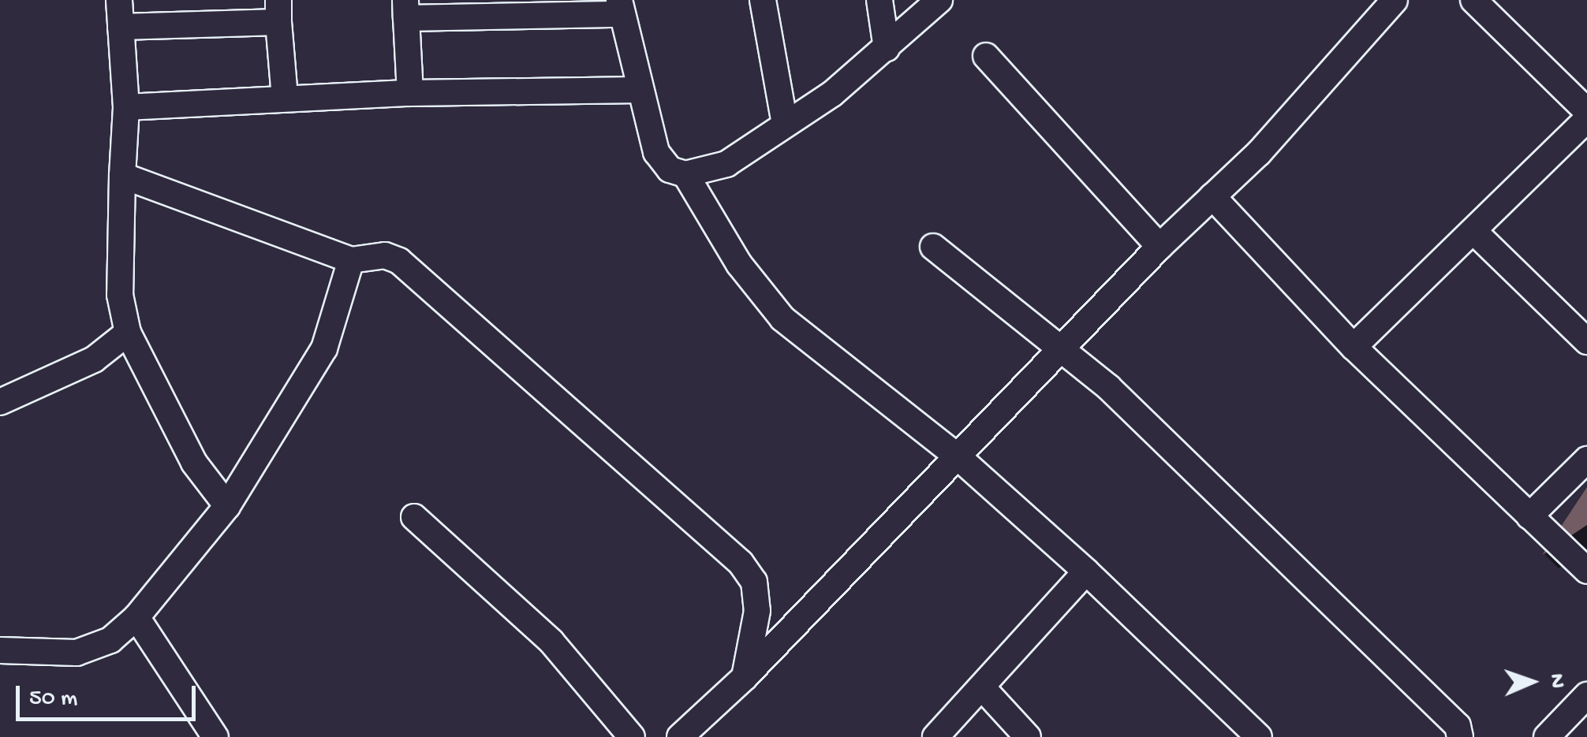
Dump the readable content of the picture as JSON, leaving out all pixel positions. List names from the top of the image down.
{
  "scale_bar": "50 m",
  "north": "right"
}
